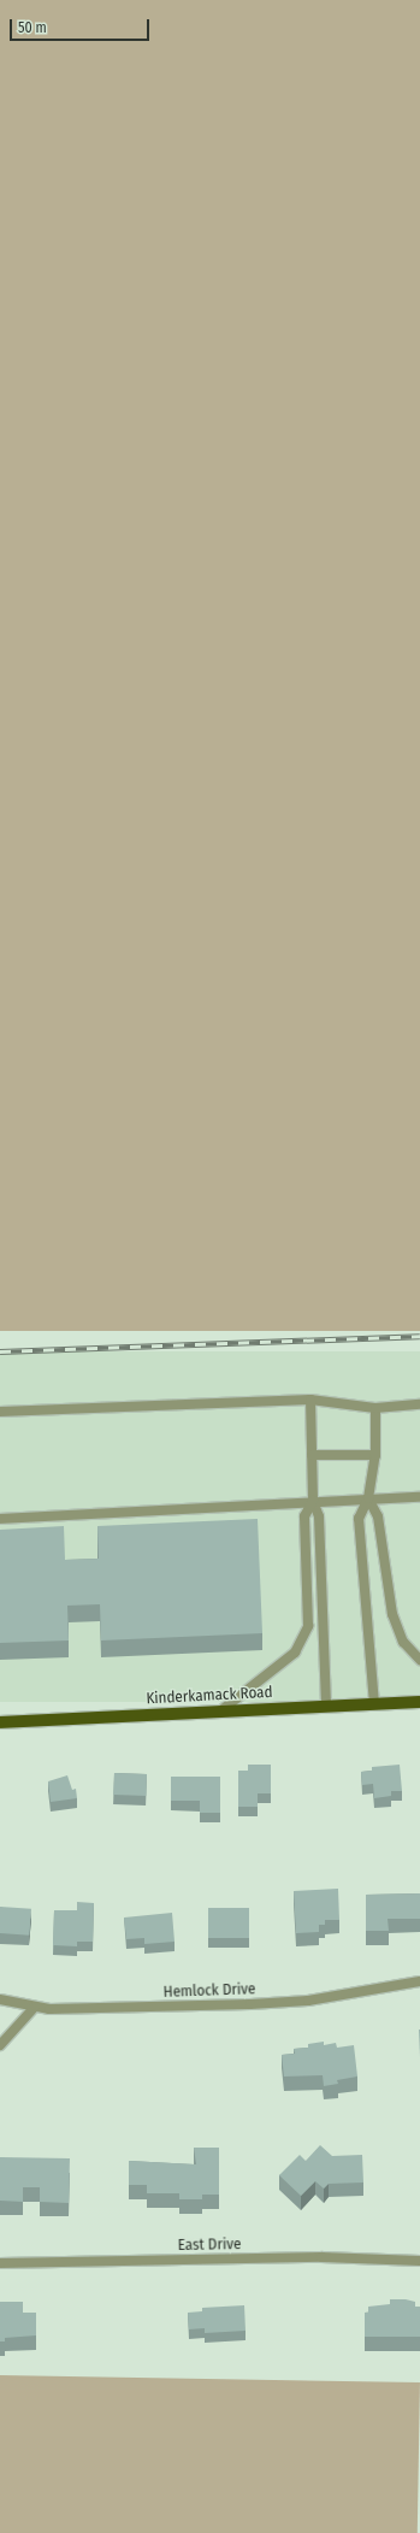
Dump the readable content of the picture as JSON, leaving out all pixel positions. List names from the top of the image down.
{
  "streets": {
    "main road": ["Kinderkamack Road"],
    "street": ["Hemlock Drive", "East Drive"]
  },
  "scale_bar": "50 m"
}
